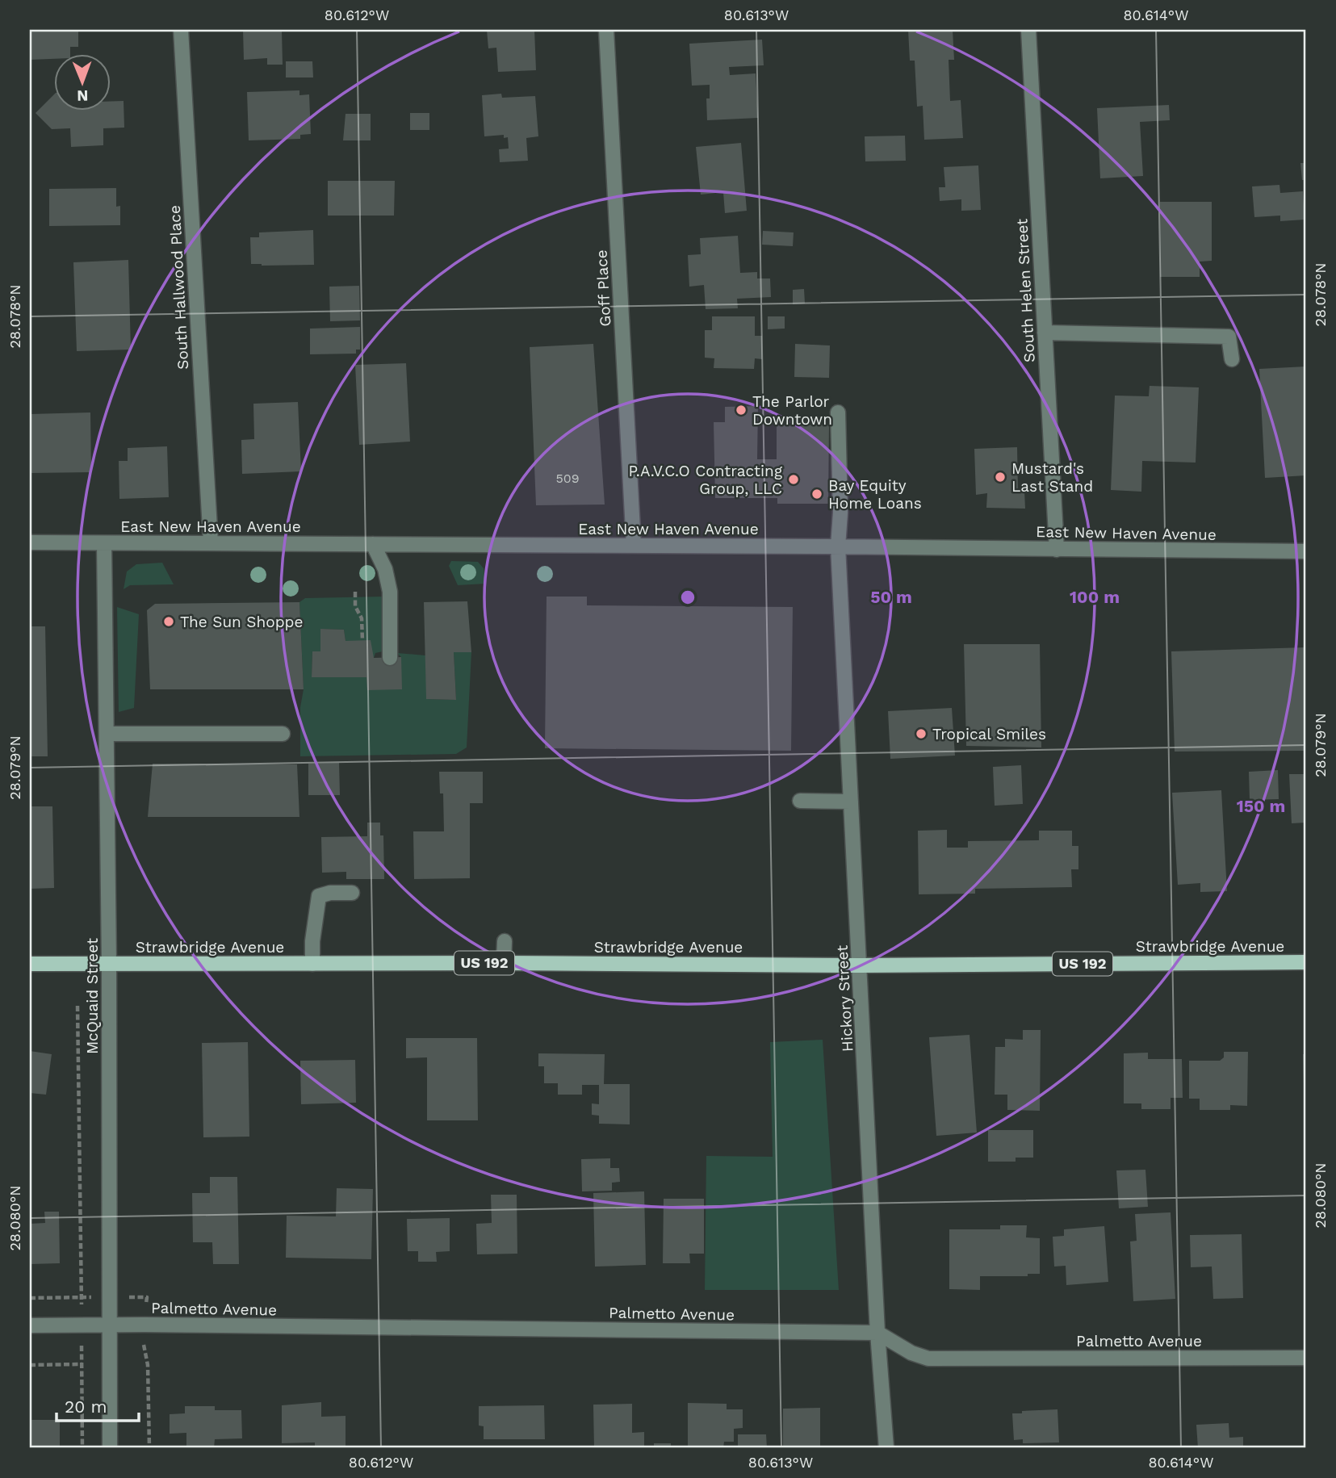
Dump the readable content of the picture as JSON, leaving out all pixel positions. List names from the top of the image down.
{
  "streets": {
    "main road": ["Strawbridge Avenue", "US 192"],
    "street": [
      "South Hallwood Place",
      "Goff Place",
      "South Helen Street",
      "East New Haven Avenue",
      "McQuaid Street",
      "Hickory Street",
      "Palmetto Avenue"
    ]
  },
  "crossings": [
    ["South Hallwood Place", "East New Haven Avenue"],
    ["Goff Place", "East New Haven Avenue"],
    ["South Helen Street", "East New Haven Avenue"],
    ["East New Haven Avenue", "McQuaid Street"],
    ["East New Haven Avenue", "Hickory Street"],
    ["Strawbridge Avenue", "McQuaid Street"],
    ["Strawbridge Avenue", "Hickory Street"],
    ["McQuaid Street", "Palmetto Avenue"],
    ["Hickory Street", "Palmetto Avenue"]
  ],
  "places": [
    "The Parlor Downtown",
    "Mustard's Last Stand",
    "P.A.V.C.O Contracting Group, LLC",
    "Bay Equity Home Loans",
    "The Sun Shoppe",
    "Tropical Smiles"
  ],
  "house_numbers": ["509"],
  "scale_bar": "20 m",
  "north": "bottom",
  "coordinates": [
    "80.612°W",
    "80.613°W",
    "80.614°W",
    "28.078°N",
    "28.079°N",
    "28.080°N"
  ],
  "rings": ["50 m", "100 m", "150 m"]
}
